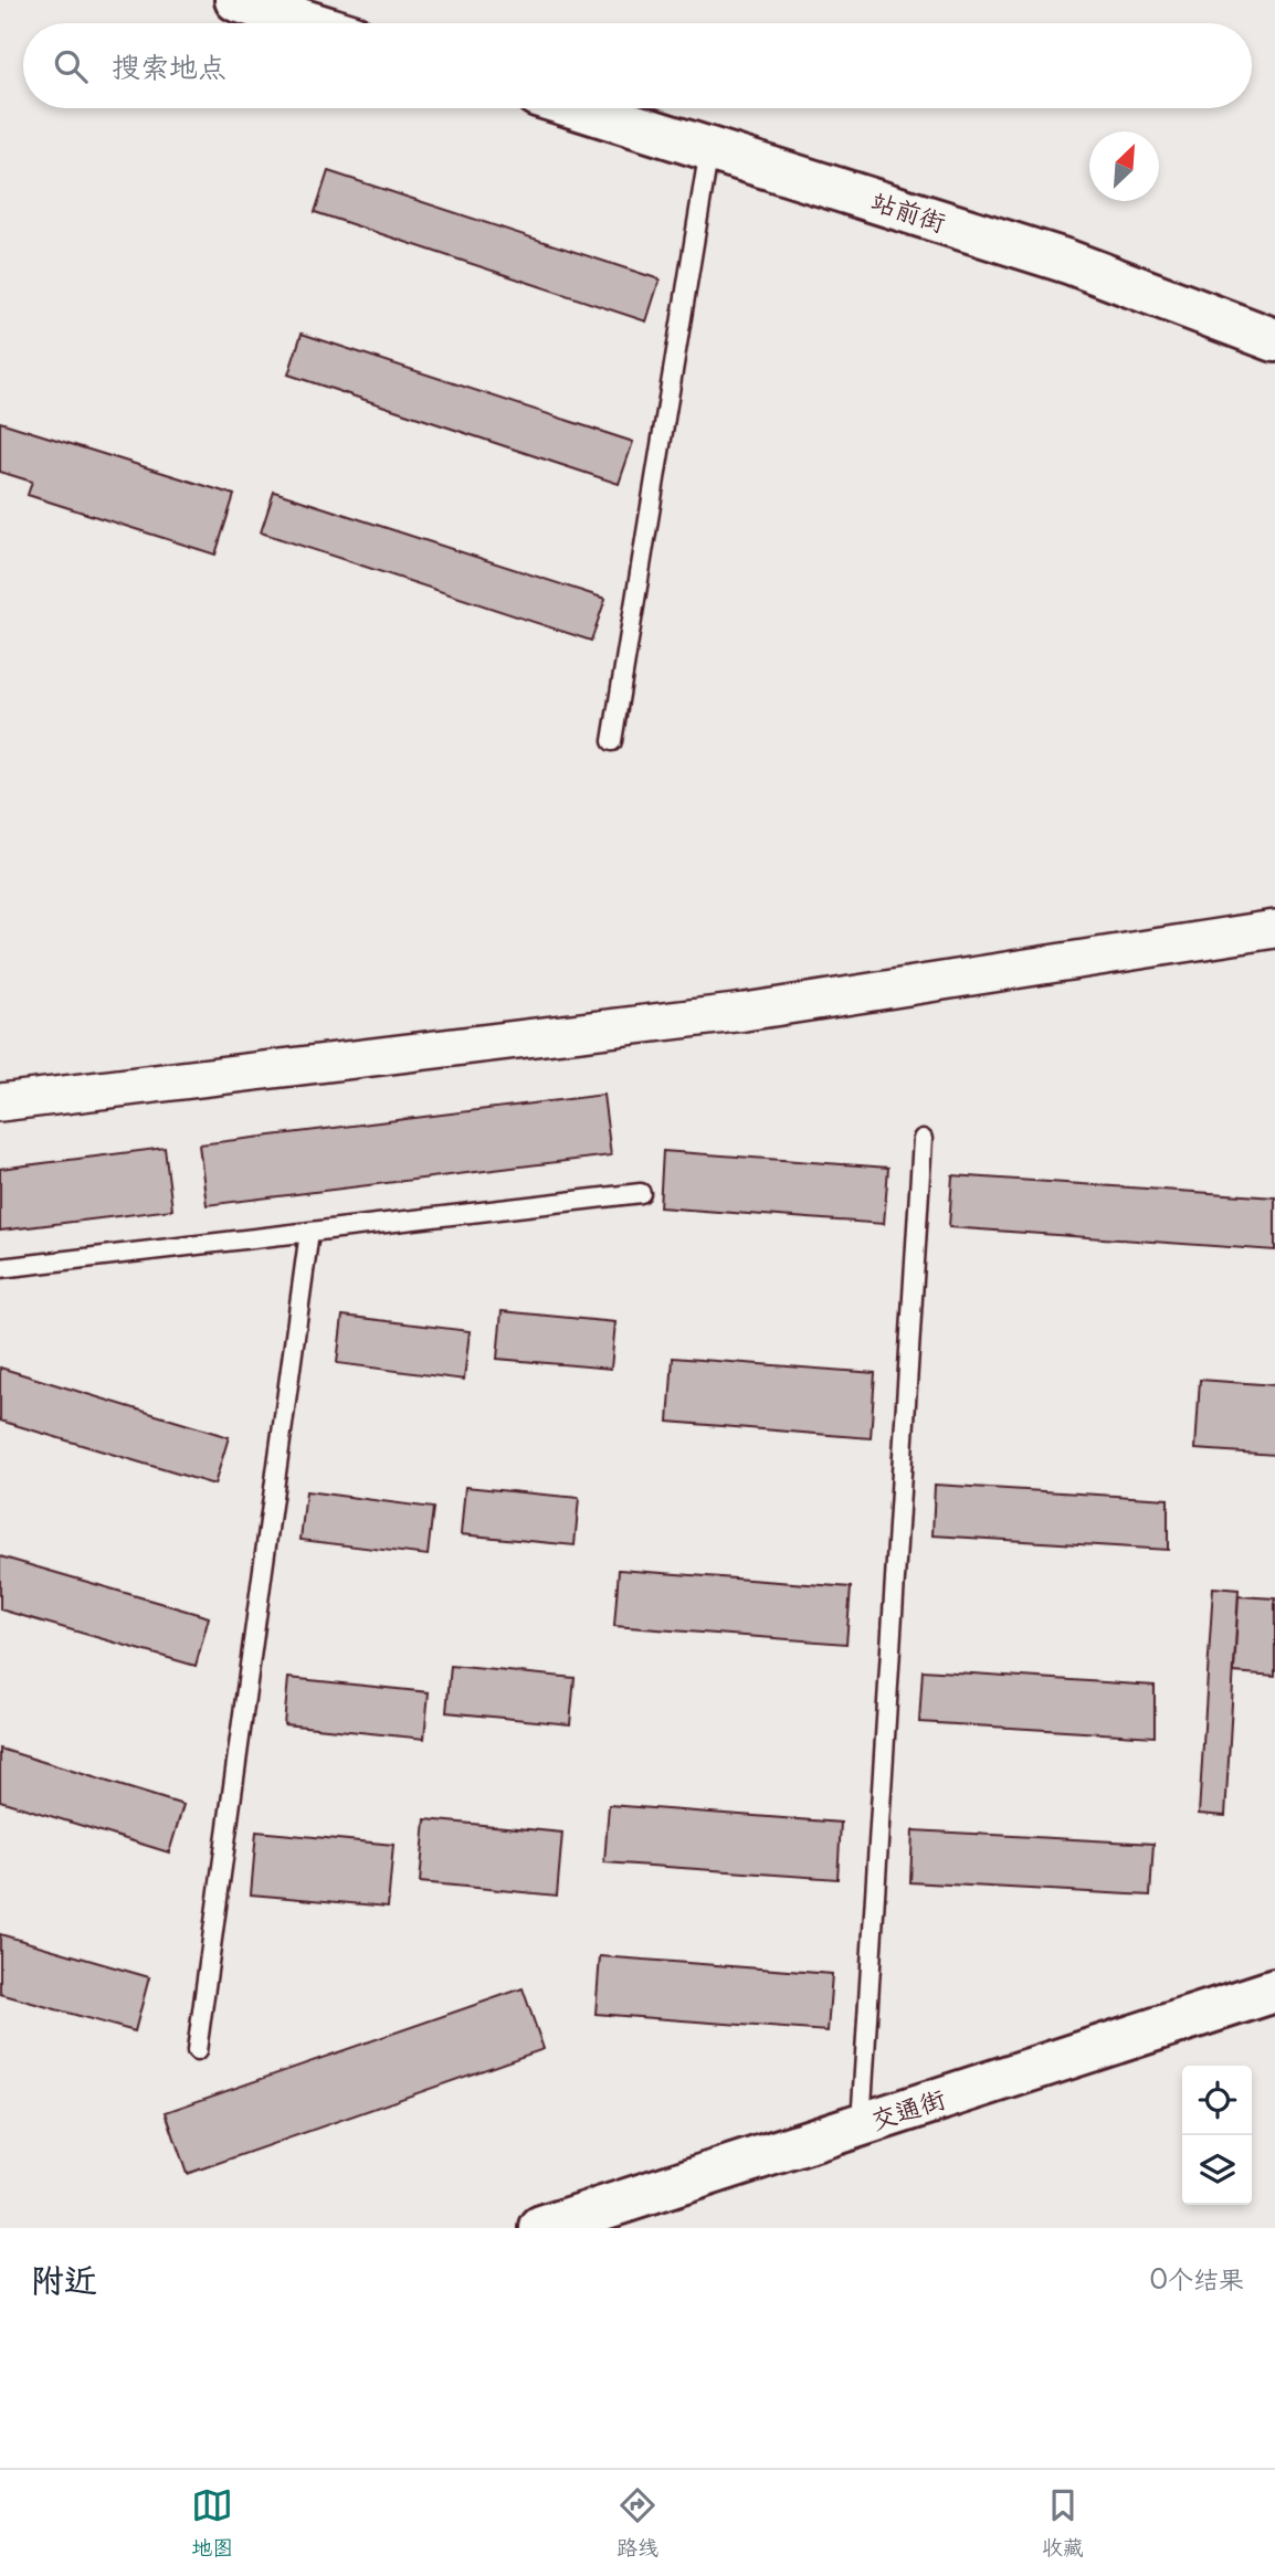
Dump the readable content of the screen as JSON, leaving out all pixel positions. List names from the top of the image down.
{
  "streets": {
    "street": ["站前街", "交通街"]
  },
  "north": "top right",
  "page": {
    "search": "搜索地点",
    "heading": ["附近", "0个结果"],
    "nav": ["地图", "路线", "收藏"]
  }
}
